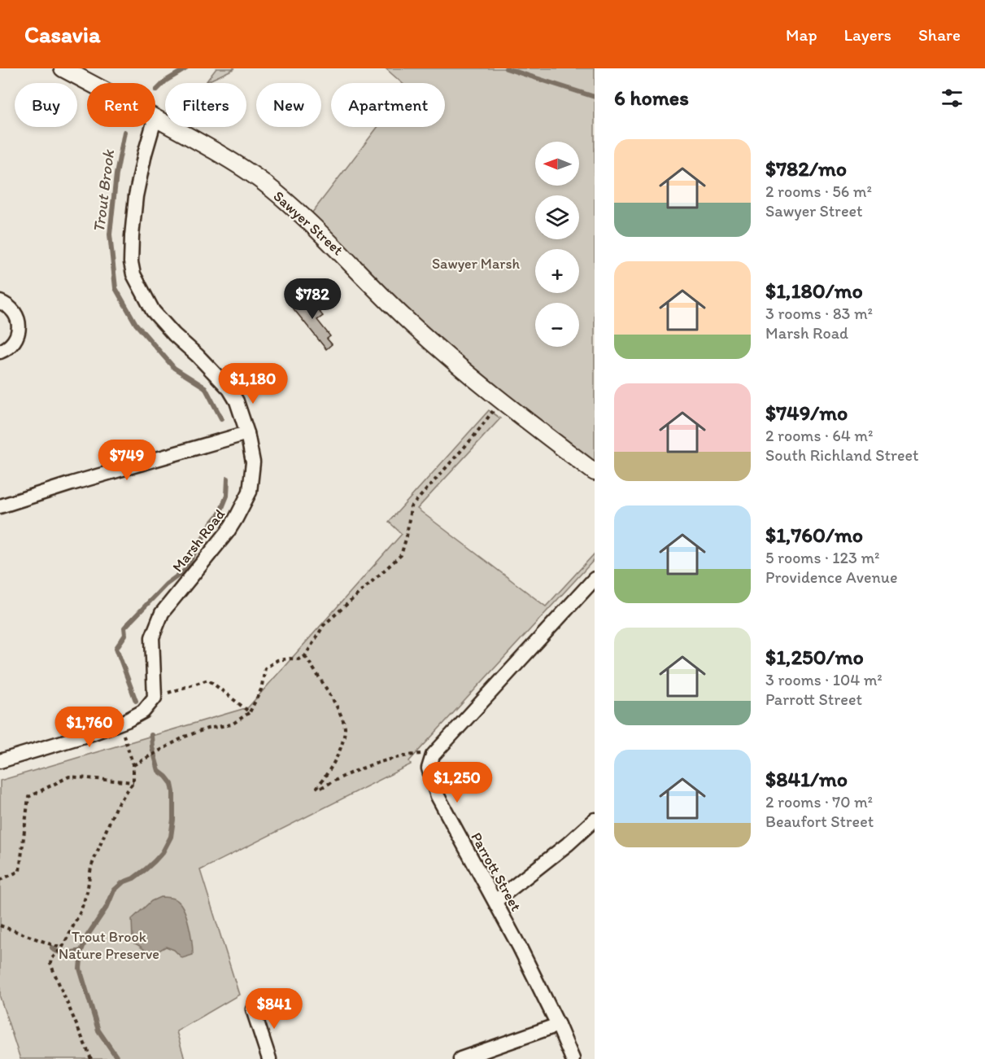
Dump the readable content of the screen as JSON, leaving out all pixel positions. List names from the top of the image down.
{
  "streets": {
    "street": ["Sawyer Street", "Marsh Road", "Parrott Street"]
  },
  "water": ["Trout Brook"],
  "parks": ["Sawyer Marsh", "Trout Brook Nature Preserve"],
  "north": "left",
  "page": {
    "header": "Casavia",
    "nav": ["Map", "Layers", "Share"],
    "heading": "6 homes",
    "chip": [
      "Buy",
      "Rent",
      "Filters",
      "New",
      "Apartment"
    ],
    "list": [
      {
        "name": "$782/mo",
        "note": "2 rooms · 56 m² · Sawyer Street"
      },
      {
        "name": "$1,180/mo",
        "note": "3 rooms · 83 m² · Marsh Road"
      },
      {
        "name": "$749/mo",
        "note": "2 rooms · 64 m² · South Richland Street"
      },
      {
        "name": "$1,760/mo",
        "note": "5 rooms · 123 m² · Providence Avenue"
      },
      {
        "name": "$1,250/mo",
        "note": "3 rooms · 104 m² · Parrott Street"
      },
      {
        "name": "$841/mo",
        "note": "2 rooms · 70 m² · Beaufort Street"
      }
    ],
    "map_buttons": ["+", "−"],
    "price": [
      "$782",
      "$1,180",
      "$749",
      "$1,760",
      "$1,250",
      "$841"
    ]
  }
}
